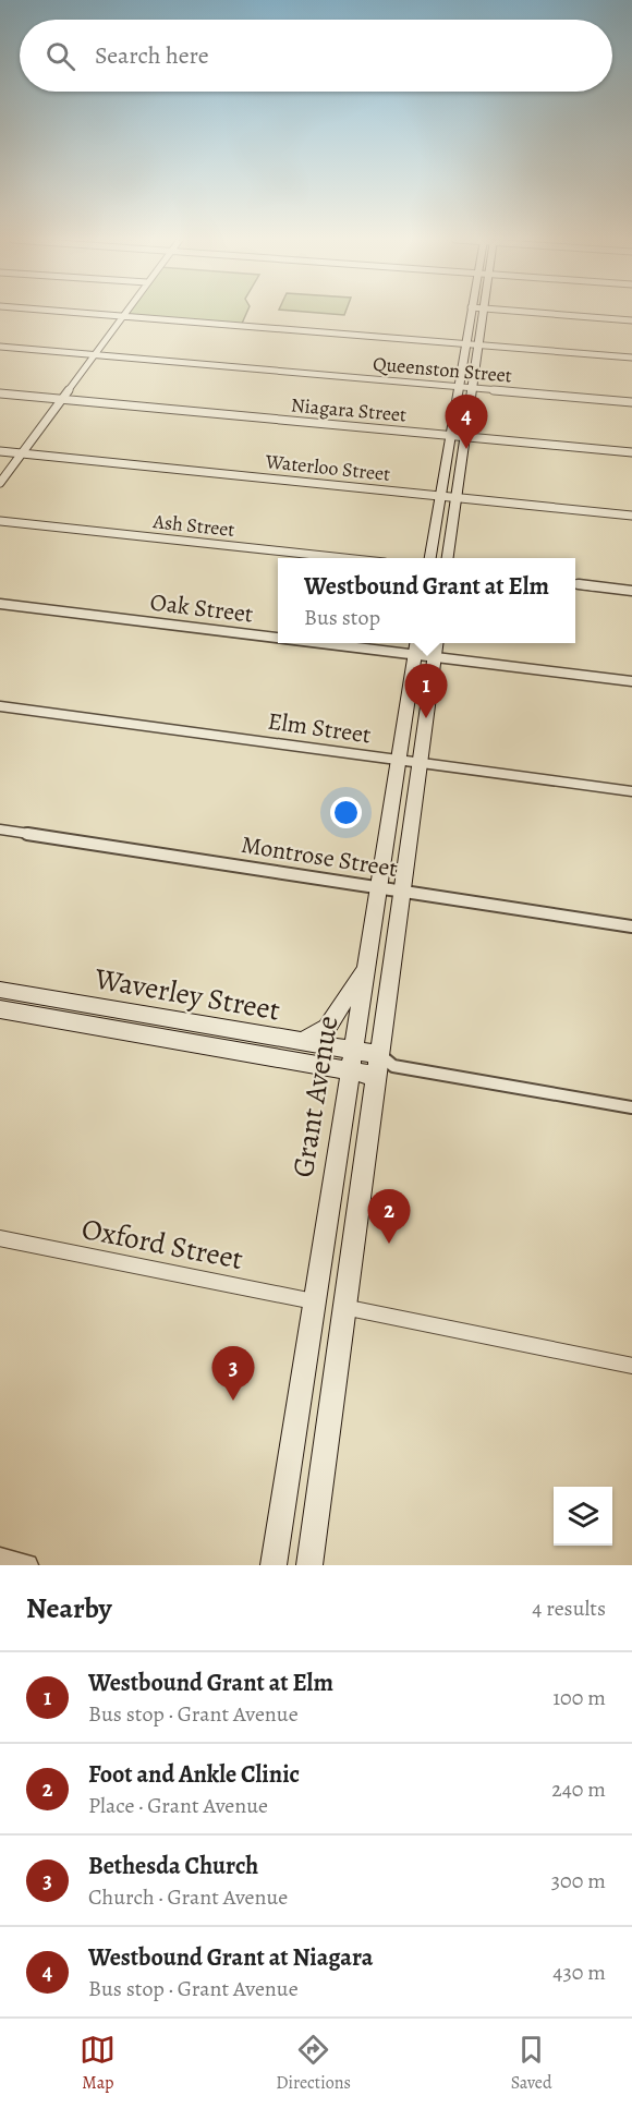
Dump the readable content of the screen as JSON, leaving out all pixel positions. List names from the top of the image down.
{
  "streets": {
    "main road": ["Waverley Street", "Grant Avenue"],
    "street": [
      "Queenston Street",
      "Niagara Street",
      "Waterloo Street",
      "Ash Street",
      "Oak Street",
      "Elm Street",
      "Montrose Street",
      "Oxford Street"
    ]
  },
  "crossings": [
    ["Oak Street", "Grant Avenue"],
    ["Elm Street", "Grant Avenue"],
    ["Montrose Street", "Grant Avenue"],
    ["Waverley Street", "Grant Avenue"],
    ["Grant Avenue", "Oxford Street"]
  ],
  "page": {
    "search": "Search here",
    "pins": [
      "4",
      "1",
      "2",
      "3"
    ],
    "popup": ["Westbound Grant at Elm", "Bus stop"],
    "heading": ["Nearby", "4 results"],
    "list": [
      {
        "mark": "1",
        "name": "Westbound Grant at Elm",
        "note": "Bus stop · Grant Avenue",
        "value": "100 m"
      },
      {
        "mark": "2",
        "name": "Foot and Ankle Clinic",
        "note": "Place · Grant Avenue",
        "value": "240 m"
      },
      {
        "mark": "3",
        "name": "Bethesda Church",
        "note": "Church · Grant Avenue",
        "value": "300 m"
      },
      {
        "mark": "4",
        "name": "Westbound Grant at Niagara",
        "note": "Bus stop · Grant Avenue",
        "value": "430 m"
      }
    ],
    "nav": ["Map", "Directions", "Saved"]
  }
}
